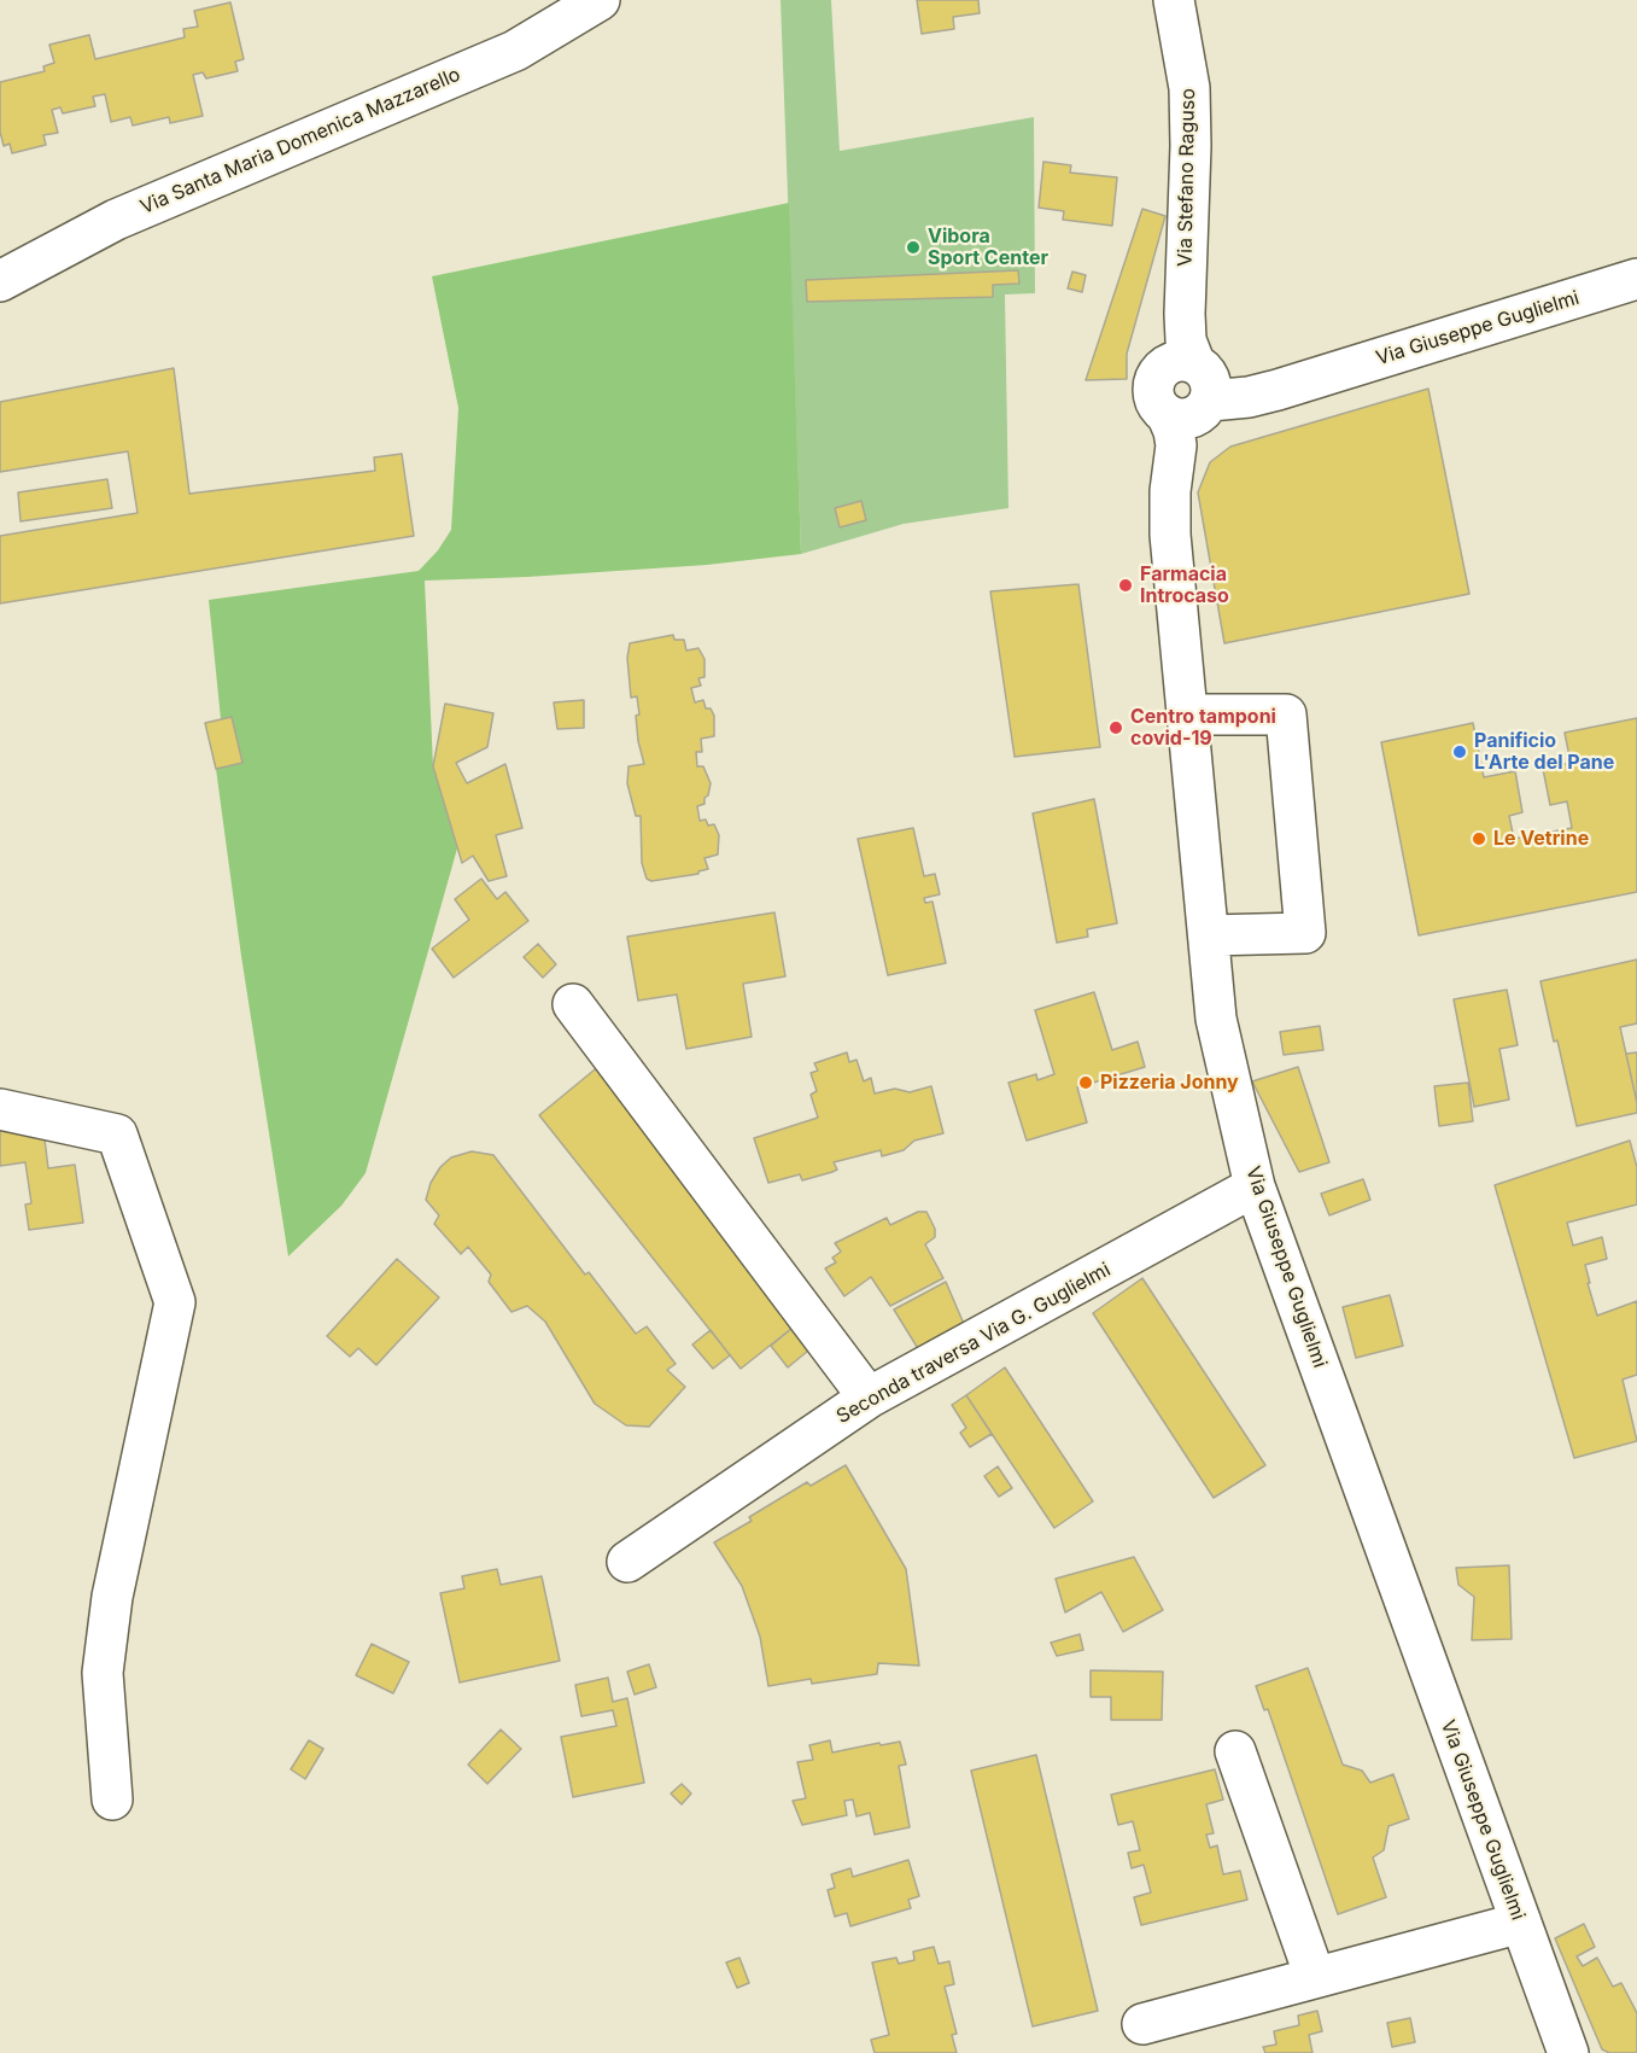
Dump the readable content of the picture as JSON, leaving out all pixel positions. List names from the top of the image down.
{
  "streets": {
    "street": [
      "Via Santa Maria Domenica Mazzarello",
      "Via Stefano Raguso",
      "Via Giuseppe Guglielmi",
      "Seconda traversa Via G. Guglielmi"
    ]
  },
  "crossings": [
    ["Via Stefano Raguso", "Via Giuseppe Guglielmi"],
    ["Via Giuseppe Guglielmi", "Seconda traversa Via G. Guglielmi"]
  ],
  "places": [
    "Vibora Sport Center",
    "Farmacia Introcaso",
    "Centro tamponi covid-19",
    "Panificio L'Arte del Pane",
    "Le Vetrine",
    "Pizzeria Jonny"
  ]
}
